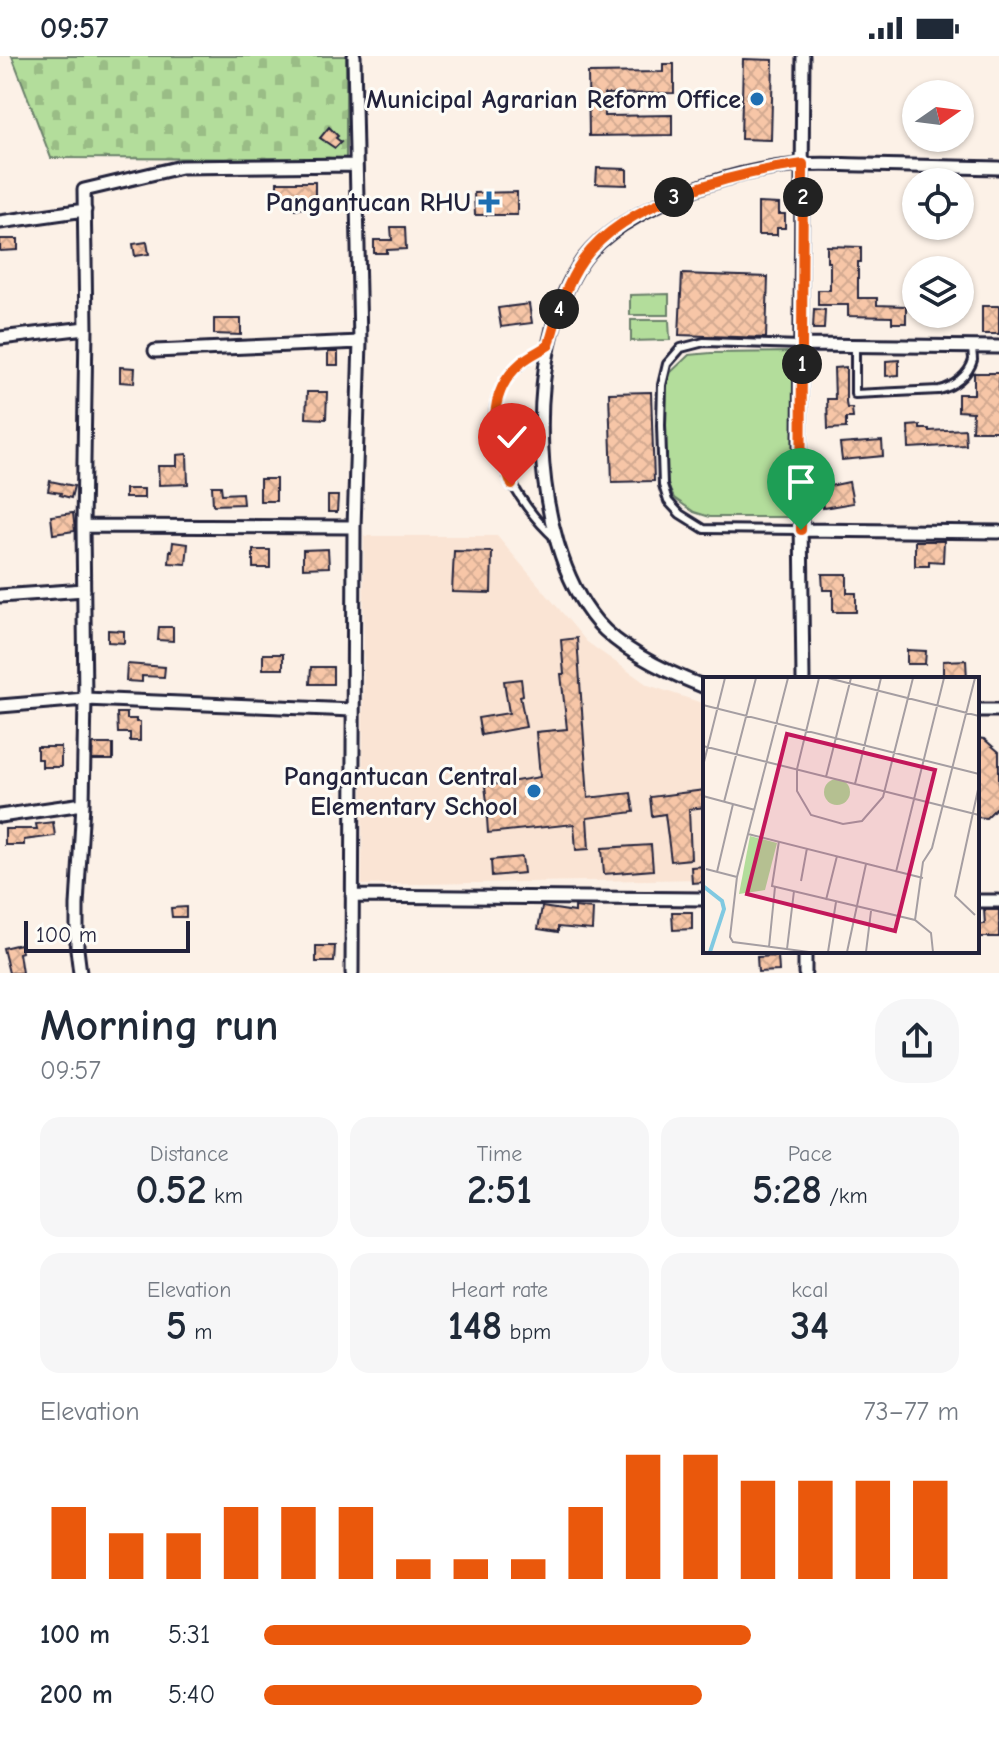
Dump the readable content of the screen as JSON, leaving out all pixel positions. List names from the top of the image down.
{
  "places": {
    "other": ["Municipal Agrarian Reform Office", "Pangantucan Central Elementary School"],
    "health": ["Pangantucan RHU"]
  },
  "scale_bar": "100 m",
  "north": "right",
  "page": {
    "status": "09:57",
    "pins": [
      "2",
      "3",
      "4",
      "1"
    ],
    "scale": "100 m",
    "heading": ["Morning run", "09:57"],
    "stats": [
      ["Distance", "0.52 km"],
      ["Time", "2:51"],
      ["Pace", "5:28 /km"],
      ["Elevation", "5 m"],
      ["Heart rate", "148 bpm"],
      ["kcal", "34"]
    ],
    "chart": ["Elevation", "73–77 m"],
    "list": [
      {
        "name": "100 m",
        "note": "5:31"
      },
      {
        "name": "200 m",
        "note": "5:40"
      }
    ]
  }
}
